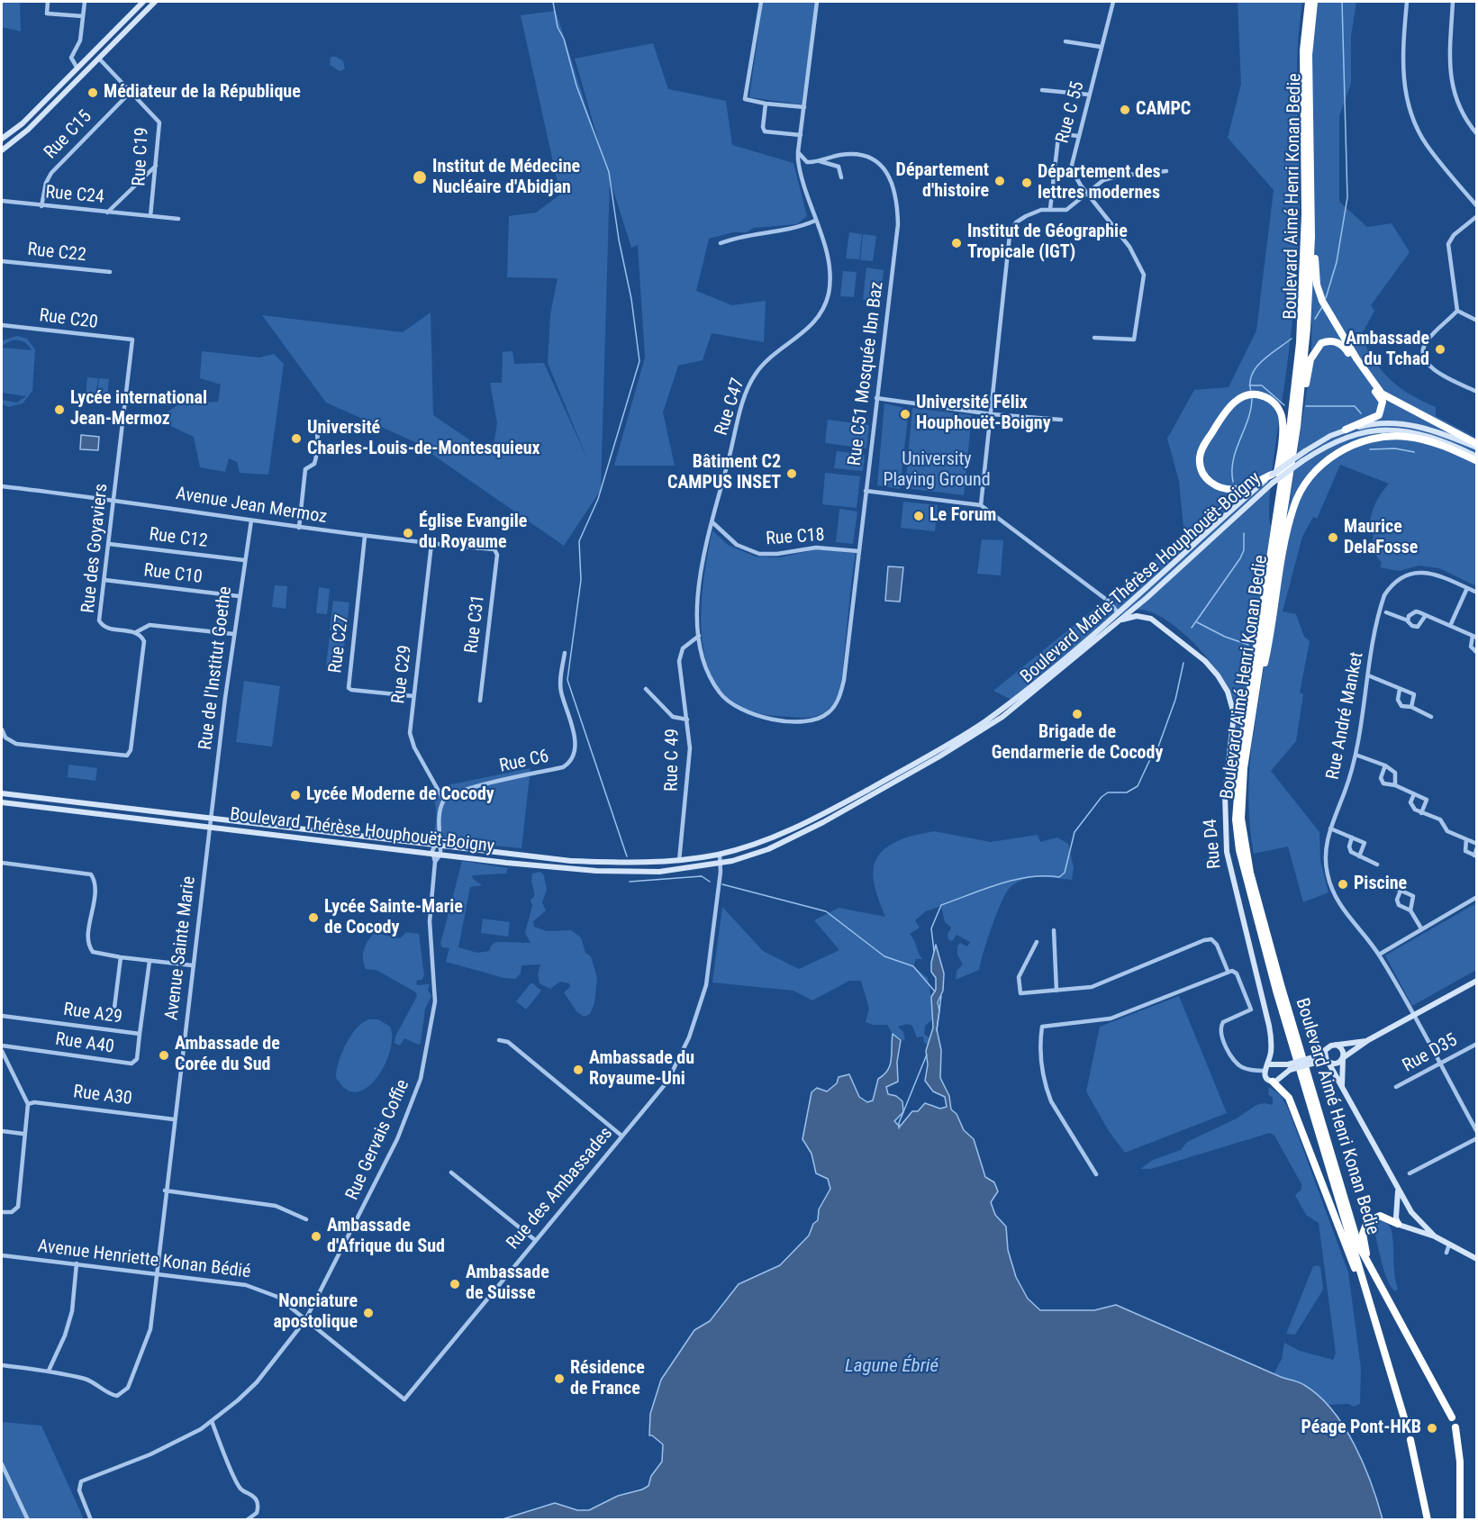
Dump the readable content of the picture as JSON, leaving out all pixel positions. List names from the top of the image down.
{
  "streets": {
    "highway": ["Boulevard Aimé Henri Konan Bedie"],
    "main road": ["Boulevard Marie-Thérèse Houphouët-Boigny", "Boulevard Thérèse Houphouët-Boigny", "Rue D4"],
    "street": [
      "Rue C 55",
      "Rue C15",
      "Rue C19",
      "Rue C24",
      "Rue C22",
      "Rue C20",
      "Rue C51 Mosquée Ibn Baz",
      "Rue C47",
      "Avenue Jean Mermoz",
      "Rue C18",
      "Rue C12",
      "Rue des Goyaviers",
      "Rue C10",
      "Rue C31",
      "Rue C27",
      "Rue de l'Institut Goethe",
      "Rue C29",
      "Rue André Manket",
      "Rue C 49",
      "Rue C6",
      "Avenue Sainte Marie",
      "Rue A29",
      "Rue A40",
      "Rue D35",
      "Rue A30",
      "Rue Gervais Coffie",
      "Rue des Ambassades",
      "Avenue Henriette Konan Bédié"
    ]
  },
  "crossings": [
    ["Rue C15", "Rue C19"],
    ["Rue C15", "Rue C24"],
    ["Rue C19", "Rue C24"],
    ["Rue C20", "Rue des Goyaviers"],
    ["Rue C51 Mosquée Ibn Baz", "Rue C47"],
    ["Rue C51 Mosquée Ibn Baz", "Rue C18"],
    ["Rue C47", "Rue C18"],
    ["Rue C47", "Rue C 49"],
    ["Avenue Jean Mermoz", "Rue des Goyaviers"],
    ["Avenue Jean Mermoz", "Rue C31"],
    ["Avenue Jean Mermoz", "Rue C27"],
    ["Avenue Jean Mermoz", "Rue de l'Institut Goethe"],
    ["Avenue Jean Mermoz", "Rue C29"],
    ["Rue C12", "Rue des Goyaviers"],
    ["Rue C12", "Rue de l'Institut Goethe"],
    ["Rue des Goyaviers", "Rue C10"],
    ["Rue C10", "Rue de l'Institut Goethe"],
    ["Boulevard Marie-Thérèse Houphouët-Boigny", "Boulevard Thérèse Houphouët-Boigny"],
    ["Boulevard Marie-Thérèse Houphouët-Boigny", "Rue D4"],
    ["Boulevard Marie-Thérèse Houphouët-Boigny", "Rue des Ambassades"],
    ["Rue C27", "Rue C29"],
    ["Rue de l'Institut Goethe", "Boulevard Thérèse Houphouët-Boigny"],
    ["Rue de l'Institut Goethe", "Avenue Sainte Marie"],
    ["Rue C29", "Rue C6"],
    ["Rue André Manket", "Rue D35"],
    ["Rue C 49", "Boulevard Thérèse Houphouët-Boigny"],
    ["Boulevard Thérèse Houphouët-Boigny", "Avenue Sainte Marie"],
    ["Boulevard Thérèse Houphouët-Boigny", "Rue des Ambassades"],
    ["Avenue Sainte Marie", "Rue A30"],
    ["Avenue Sainte Marie", "Avenue Henriette Konan Bédié"],
    ["Rue A29", "Rue A40"],
    ["Rue Gervais Coffie", "Rue des Ambassades"],
    ["Rue Gervais Coffie", "Avenue Henriette Konan Bédié"],
    ["Rue des Ambassades", "Avenue Henriette Konan Bédié"]
  ],
  "water": ["Lagune Ébrié"],
  "parks": ["University Playing Ground"],
  "places": [
    "Médiateur de la République",
    "CAMPC",
    "Institut de Médecine Nucléaire d'Abidjan",
    "Département d'histoire",
    "Département des lettres modernes",
    "Institut de Géographie Tropicale (IGT)",
    "Ambassade du Tchad",
    "Lycée international Jean-Mermoz",
    "Université Félix Houphouët-Boigny",
    "Université Charles-Louis-de-Montesquieux",
    "Bâtiment C2 CAMPUS INSET",
    "Le Forum",
    "Église Evangile du Royaume",
    "Maurice DelaFosse",
    "Brigade de Gendarmerie de Cocody",
    "Lycée Moderne de Cocody",
    "Piscine",
    "Lycée Sainte-Marie de Cocody",
    "Ambassade de Corée du Sud",
    "Ambassade du Royaume-Uni",
    "Ambassade d'Afrique du Sud",
    "Ambassade de Suisse",
    "Nonciature apostolique",
    "Résidence de France",
    "Péage Pont-HKB"
  ]
}
